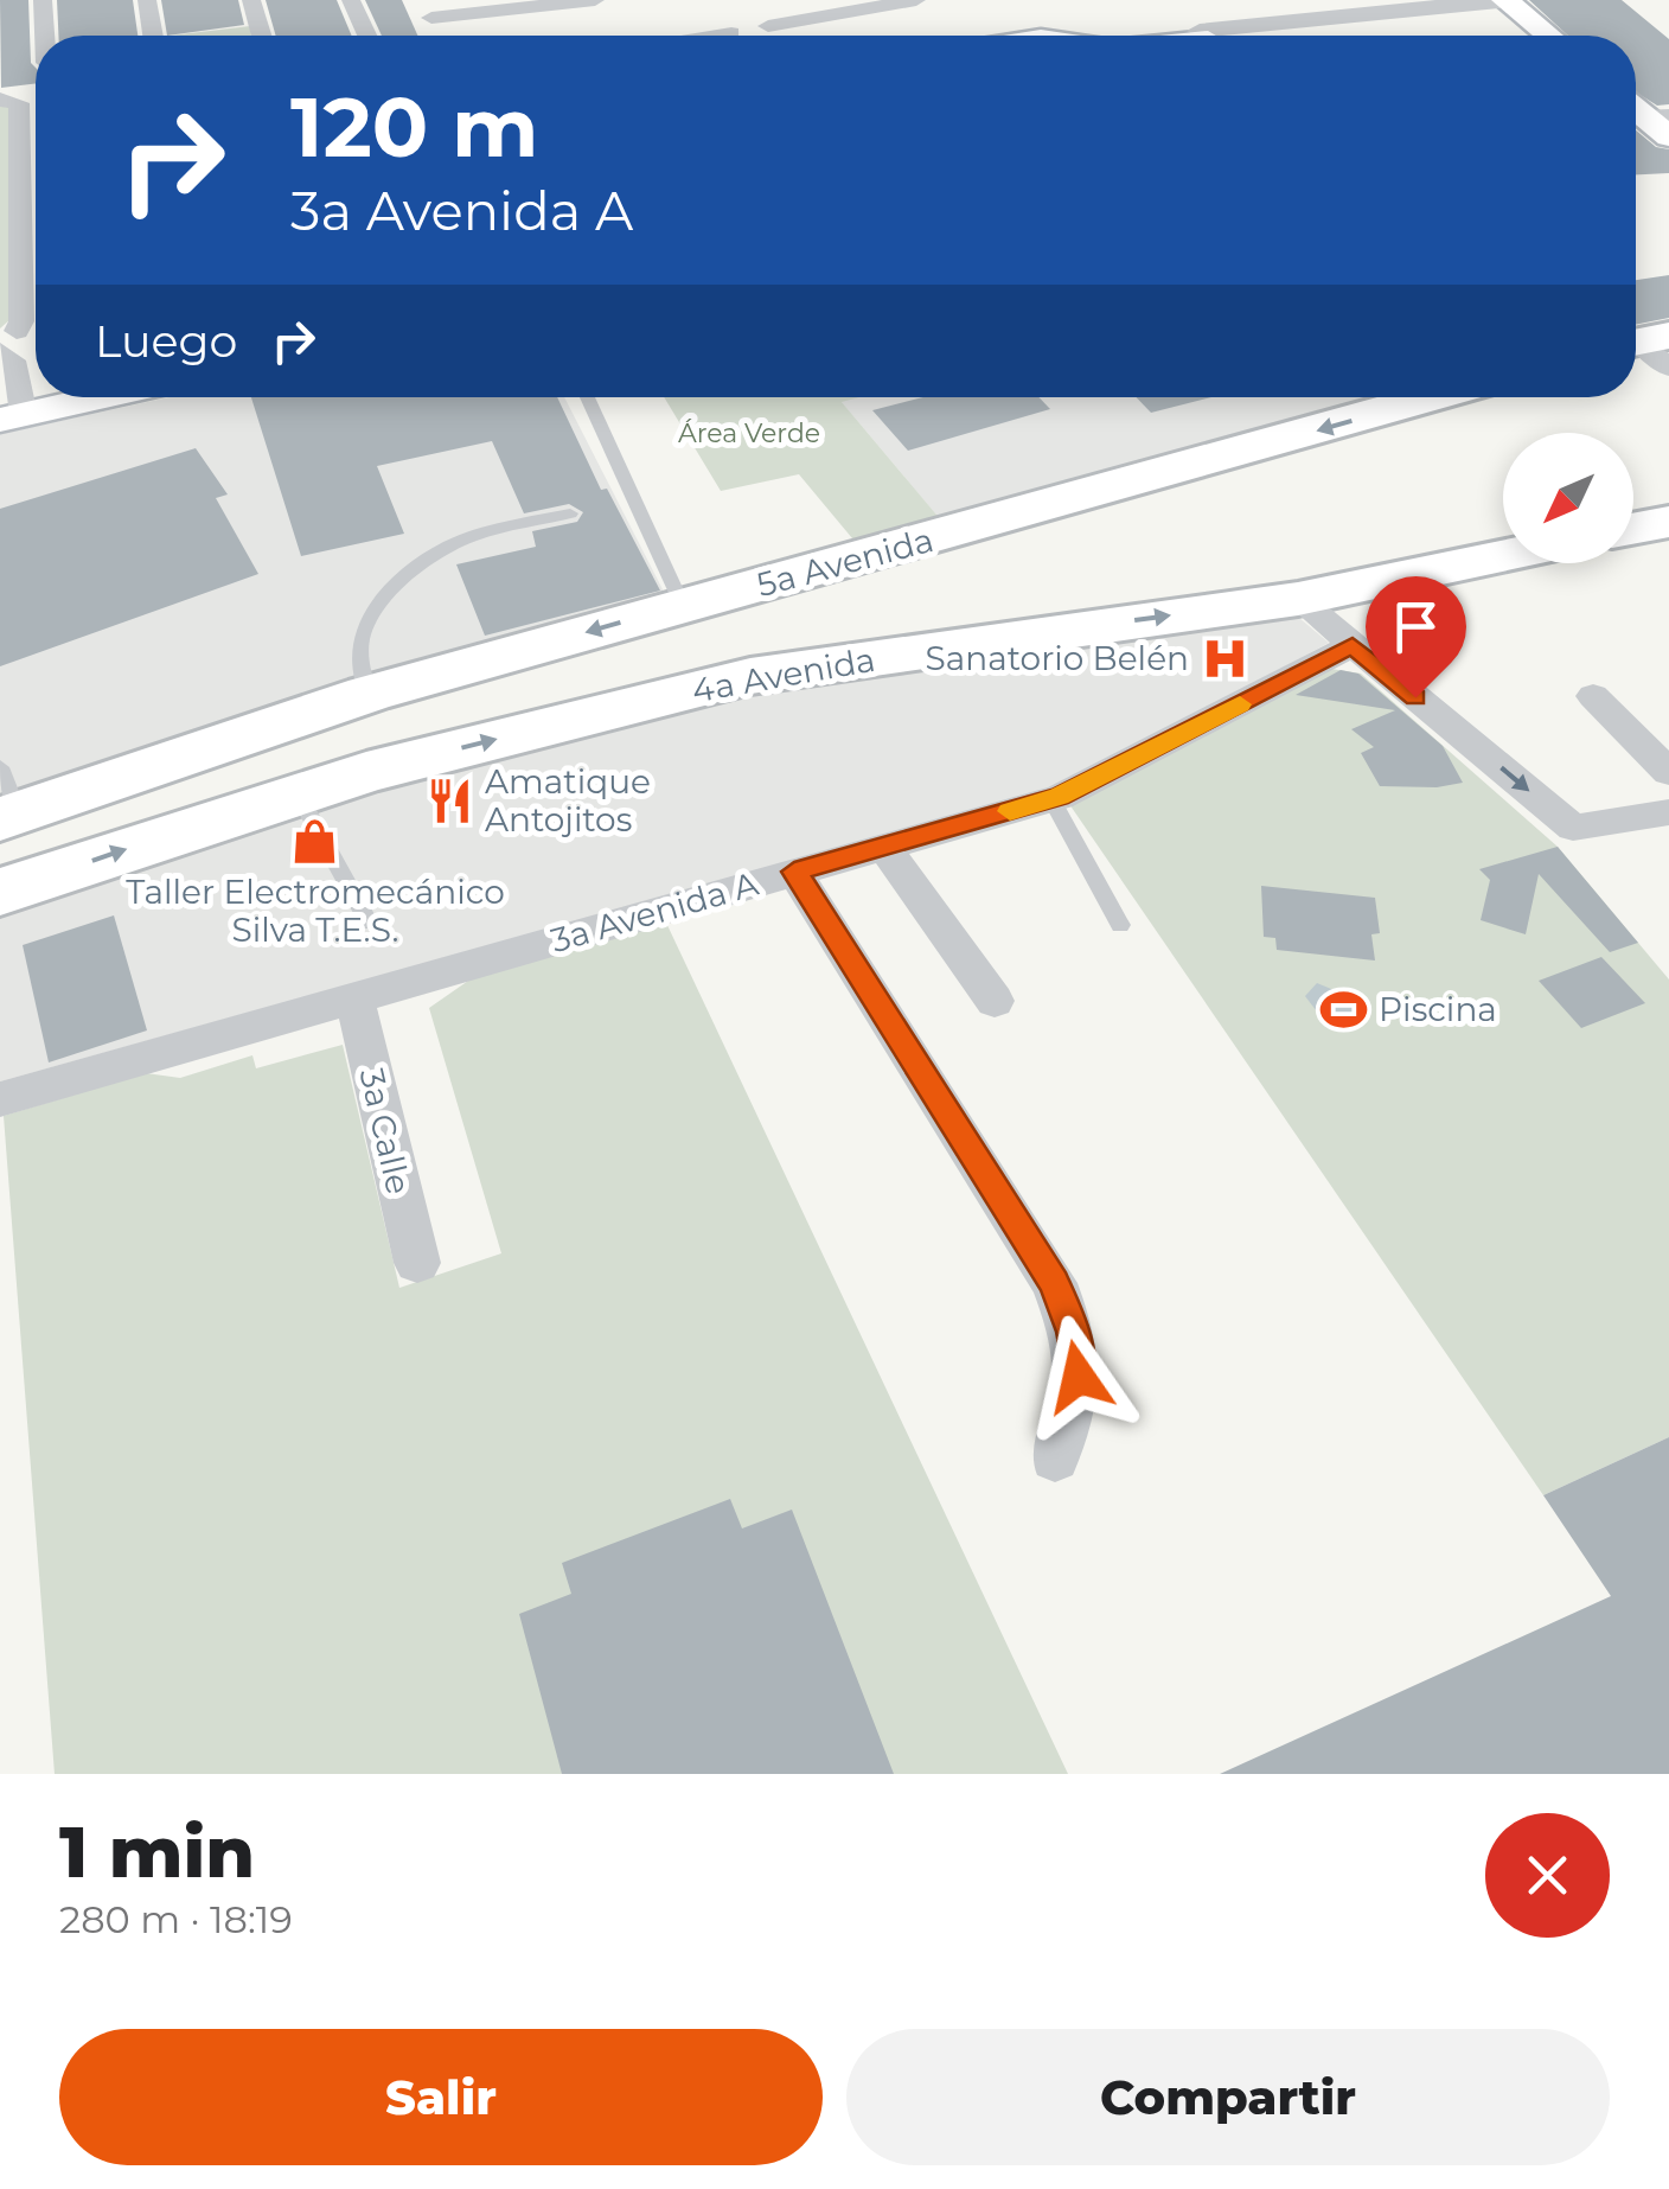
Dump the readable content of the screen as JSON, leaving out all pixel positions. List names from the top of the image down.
{
  "streets": {
    "main road": ["5a Avenida", "4a Avenida"],
    "street": ["3a Avenida A", "3a Calle"]
  },
  "crossings": [
    ["3a Avenida A", "3a Calle"]
  ],
  "one_way": ["5a Avenida", "4a Avenida"],
  "parks": ["Área Verde"],
  "places": {
    "hospital": ["Sanatorio Belén"],
    "restaurant": ["Amatique Antojitos"],
    "shop": ["Taller Electromecánico Silva T.E.S."],
    "sports": ["Piscina"]
  },
  "north": "bottom left",
  "page": {
    "turn": ["120 m", "3a Avenida A"],
    "then": "Luego",
    "heading": ["1 min", "280 m · 18:19"],
    "buttons": ["Salir", "Compartir"]
  }
}
